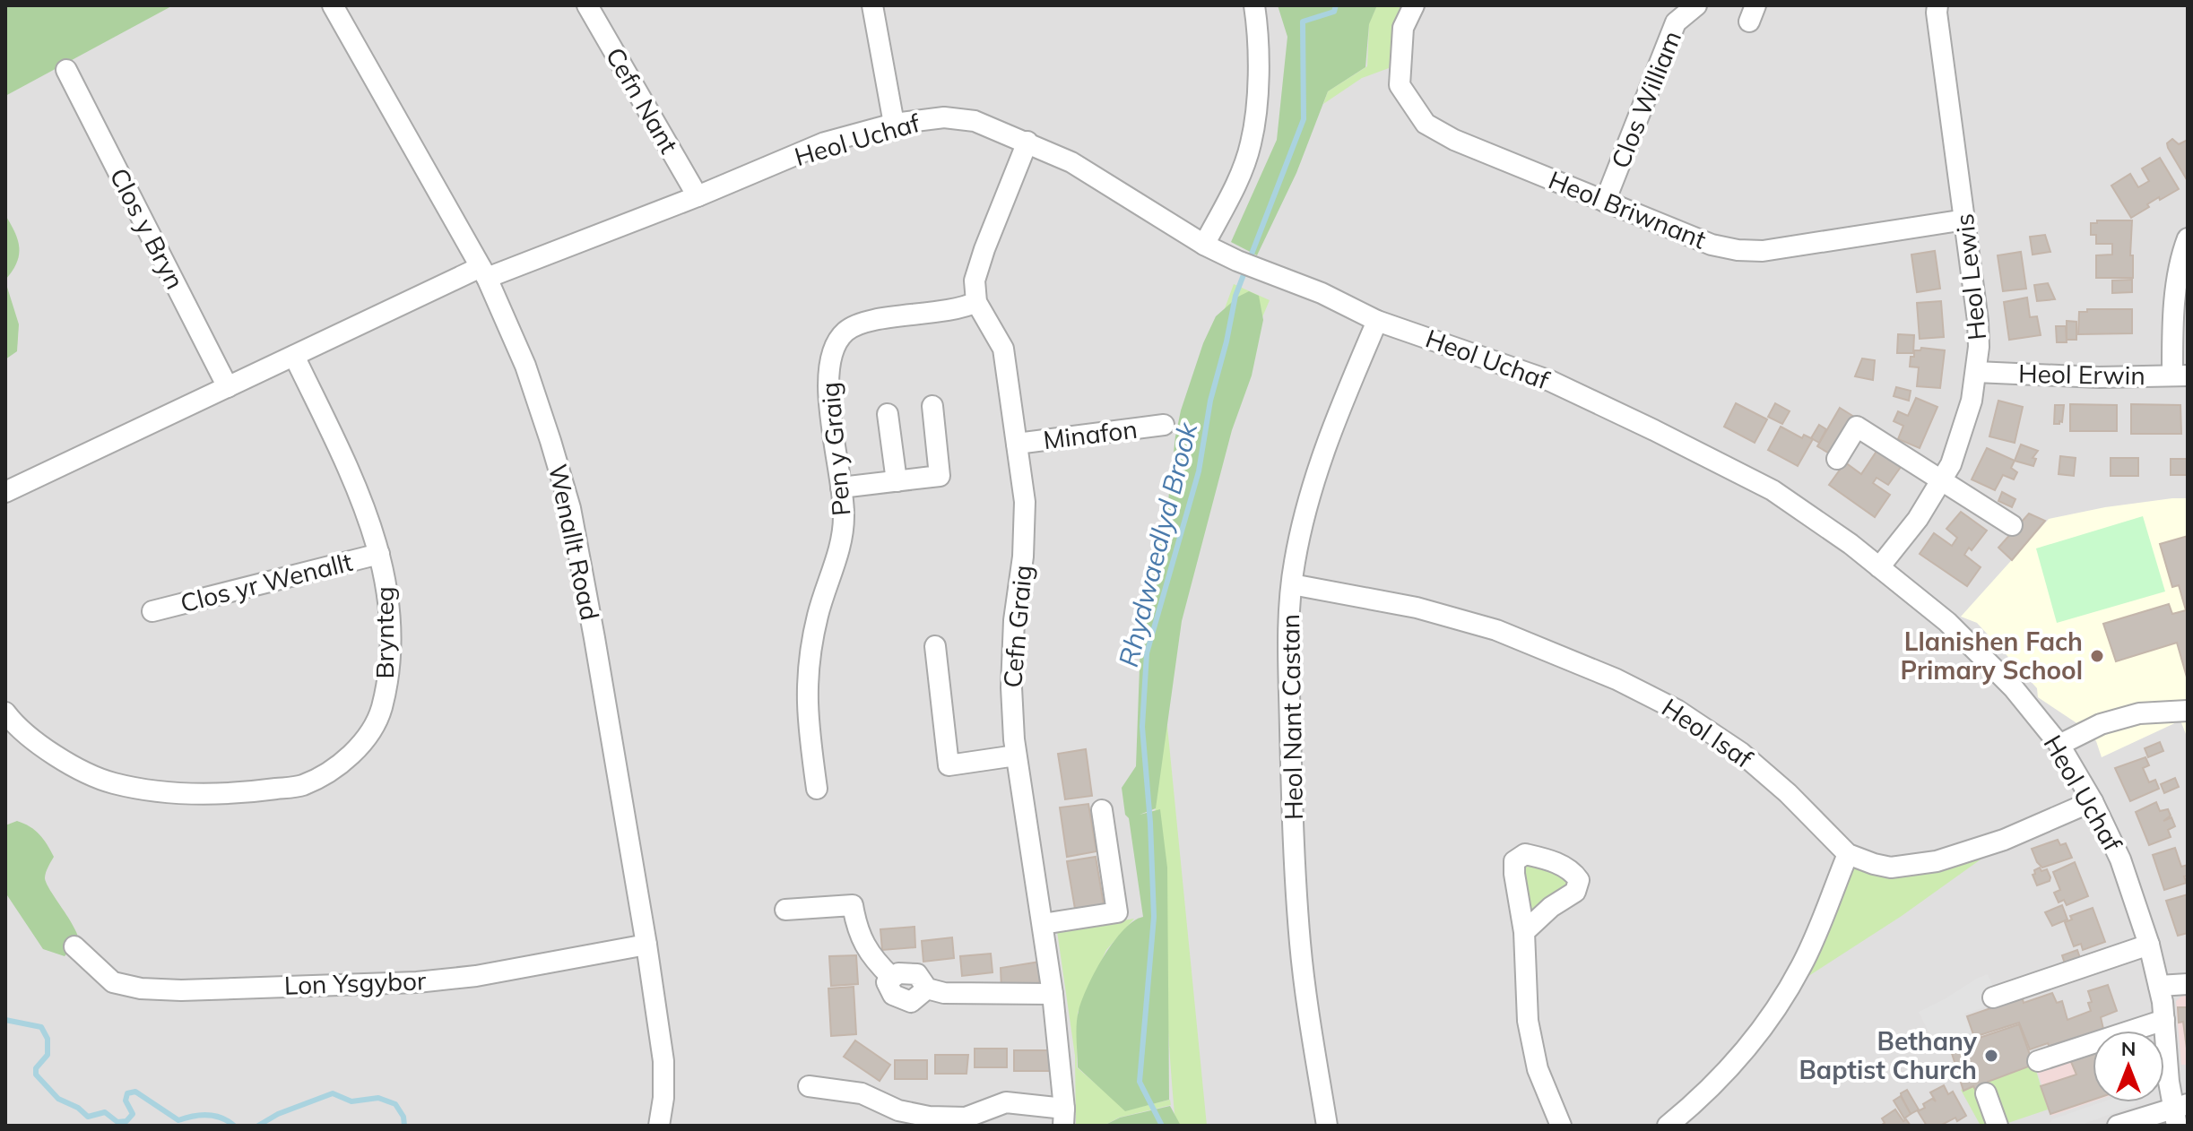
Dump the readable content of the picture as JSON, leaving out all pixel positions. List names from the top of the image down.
{
  "streets": {
    "street": [
      "Clos William",
      "Cefn Nant",
      "Heol Uchaf",
      "Heol Briwnant",
      "Clos y Bryn",
      "Heol Lewis",
      "Heol Erwin",
      "Minafon",
      "Pen y Graig",
      "Wenallt Road",
      "Clos yr Wenallt",
      "Cefn Graig",
      "Brynteg",
      "Heol Nant Castan",
      "Heol Isaf",
      "Lon Ysgybor"
    ]
  },
  "crossings": [
    ["Clos William", "Heol Briwnant"],
    ["Cefn Nant", "Heol Uchaf"],
    ["Heol Uchaf", "Heol Lewis"],
    ["Heol Uchaf", "Wenallt Road"],
    ["Heol Uchaf", "Heol Nant Castan"],
    ["Heol Uchaf", "Heol Isaf"],
    ["Heol Briwnant", "Heol Lewis"],
    ["Heol Lewis", "Heol Erwin"],
    ["Minafon", "Cefn Graig"],
    ["Pen y Graig", "Cefn Graig"],
    ["Wenallt Road", "Lon Ysgybor"],
    ["Clos yr Wenallt", "Brynteg"],
    ["Heol Nant Castan", "Heol Isaf"]
  ],
  "water": ["Rhydwaedlyd Brook"],
  "places": ["Llanishen Fach Primary School", "Bethany Baptist Church"],
  "north": "top"
}
